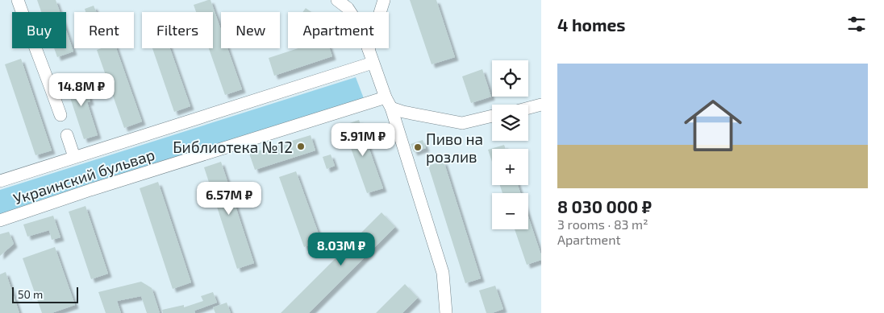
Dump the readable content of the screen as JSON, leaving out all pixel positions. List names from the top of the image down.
{
  "streets": {
    "street": ["Украинский бульвар"]
  },
  "places": ["Библиотека №12", "Пиво на розлив"],
  "scale_bar": "50 m",
  "page": {
    "heading": "4 homes",
    "chip": [
      "Buy",
      "Rent",
      "Filters",
      "New",
      "Apartment"
    ],
    "list": [
      {
        "name": "8 030 000 ₽",
        "note": "3 rooms · 83 m² · Apartment"
      }
    ],
    "map_buttons": ["+", "−"],
    "price": [
      "14.8M ₽",
      "5.91M ₽",
      "6.57M ₽",
      "8.03M ₽"
    ],
    "scale": "50 m"
  }
}
